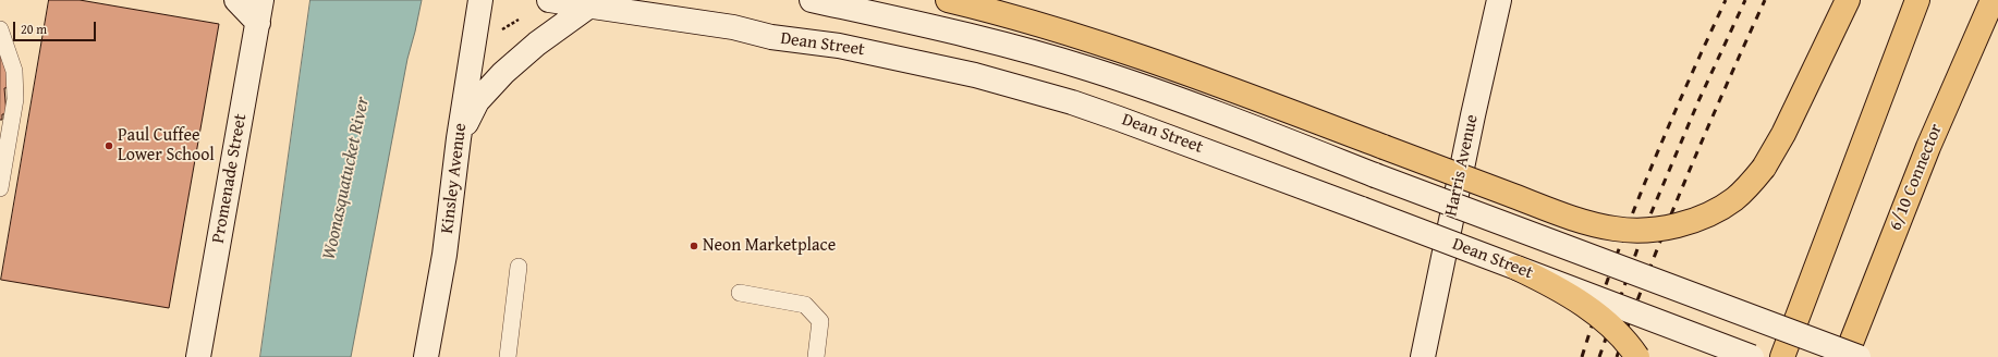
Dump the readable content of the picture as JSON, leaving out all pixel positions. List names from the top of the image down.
{
  "streets": {
    "highway": ["6/10 Connector"],
    "main road": [
      "Dean Street",
      "Harris Avenue",
      "Promenade Street",
      "Kinsley Avenue"
    ]
  },
  "water": ["Woonasquatucket River"],
  "places": ["Paul Cuffee Lower School", "Neon Marketplace"],
  "scale_bar": "20 m"
}
